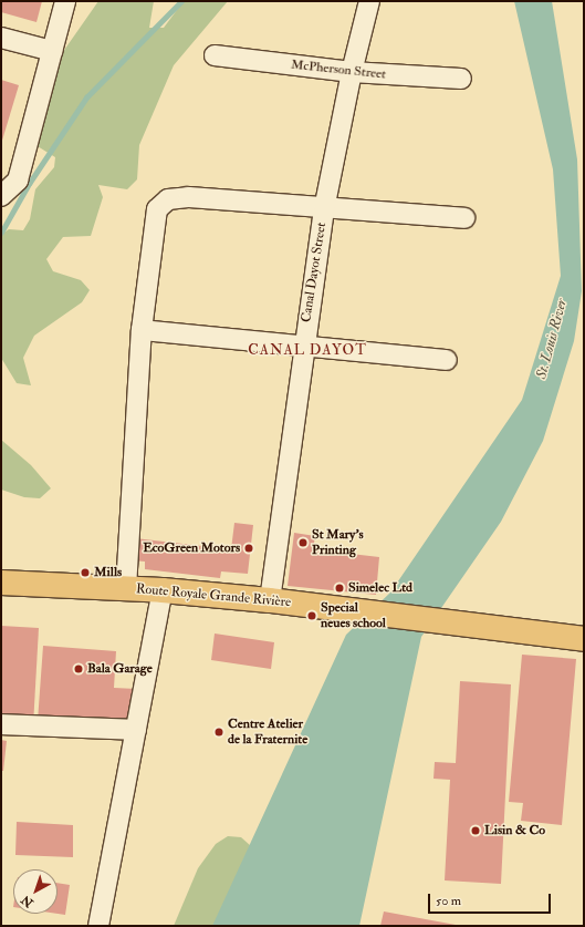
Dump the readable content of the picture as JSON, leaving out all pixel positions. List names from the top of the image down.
{
  "streets": {
    "main road": ["Route Royale Grande Rivière"],
    "street": ["McPherson Street", "Canal Dayot Street"]
  },
  "crossings": [
    ["McPherson Street", "Canal Dayot Street"],
    ["Canal Dayot Street", "Route Royale Grande Rivière"]
  ],
  "districts": ["CANAL DAYOT"],
  "water": ["St. Louis River"],
  "places": [
    "St Mary's Printing",
    "EcoGreen Motors",
    "Mills",
    "Simelec Ltd",
    "Special neues school",
    "Bala Garage",
    "Centre Atelier de la Fraternite",
    "Lisin & Co"
  ],
  "scale_bar": "50 m",
  "north": "bottom left"
}
